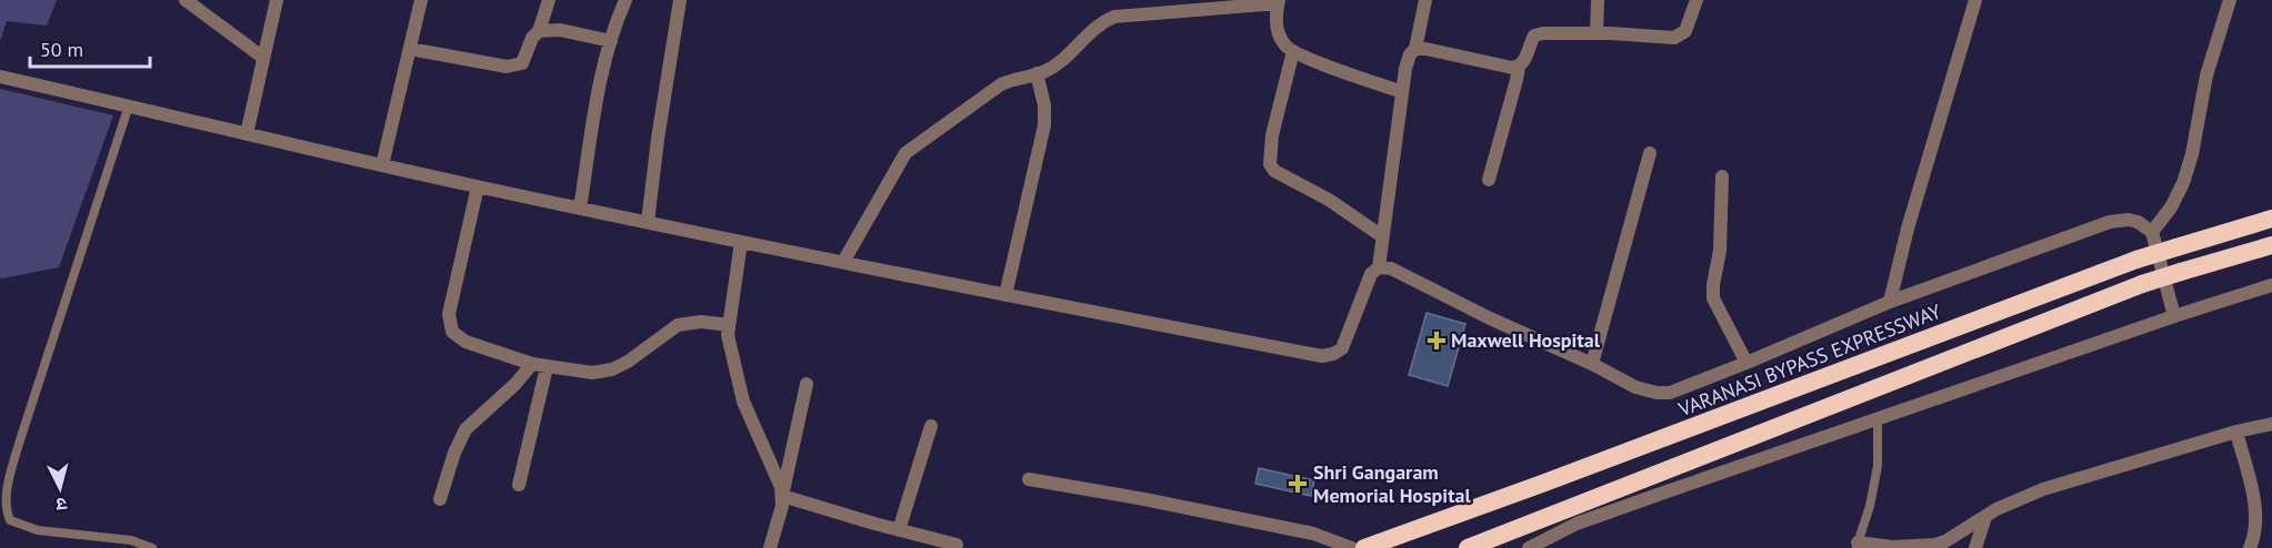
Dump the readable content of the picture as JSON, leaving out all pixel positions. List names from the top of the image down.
{
  "streets": {
    "highway": ["VARANASI BYPASS EXPRESSWAY"]
  },
  "places": {
    "health": ["Maxwell Hospital", "Shri Gangaram Memorial Hospital"]
  },
  "scale_bar": "50 m",
  "north": "bottom"
}
